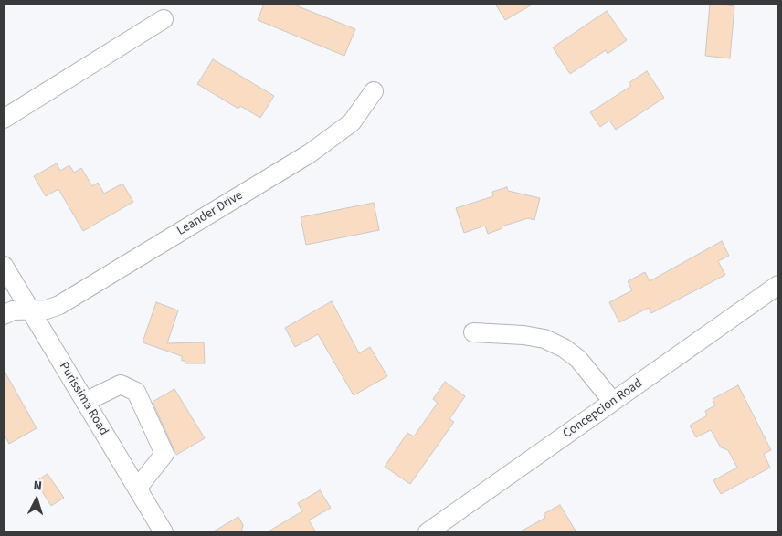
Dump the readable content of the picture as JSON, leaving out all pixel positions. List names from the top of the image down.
{
  "streets": {
    "street": ["Leander Drive", "Purissima Road", "Concepcion Road"]
  },
  "crossings": [
    ["Leander Drive", "Purissima Road"]
  ],
  "north": "top"
}
